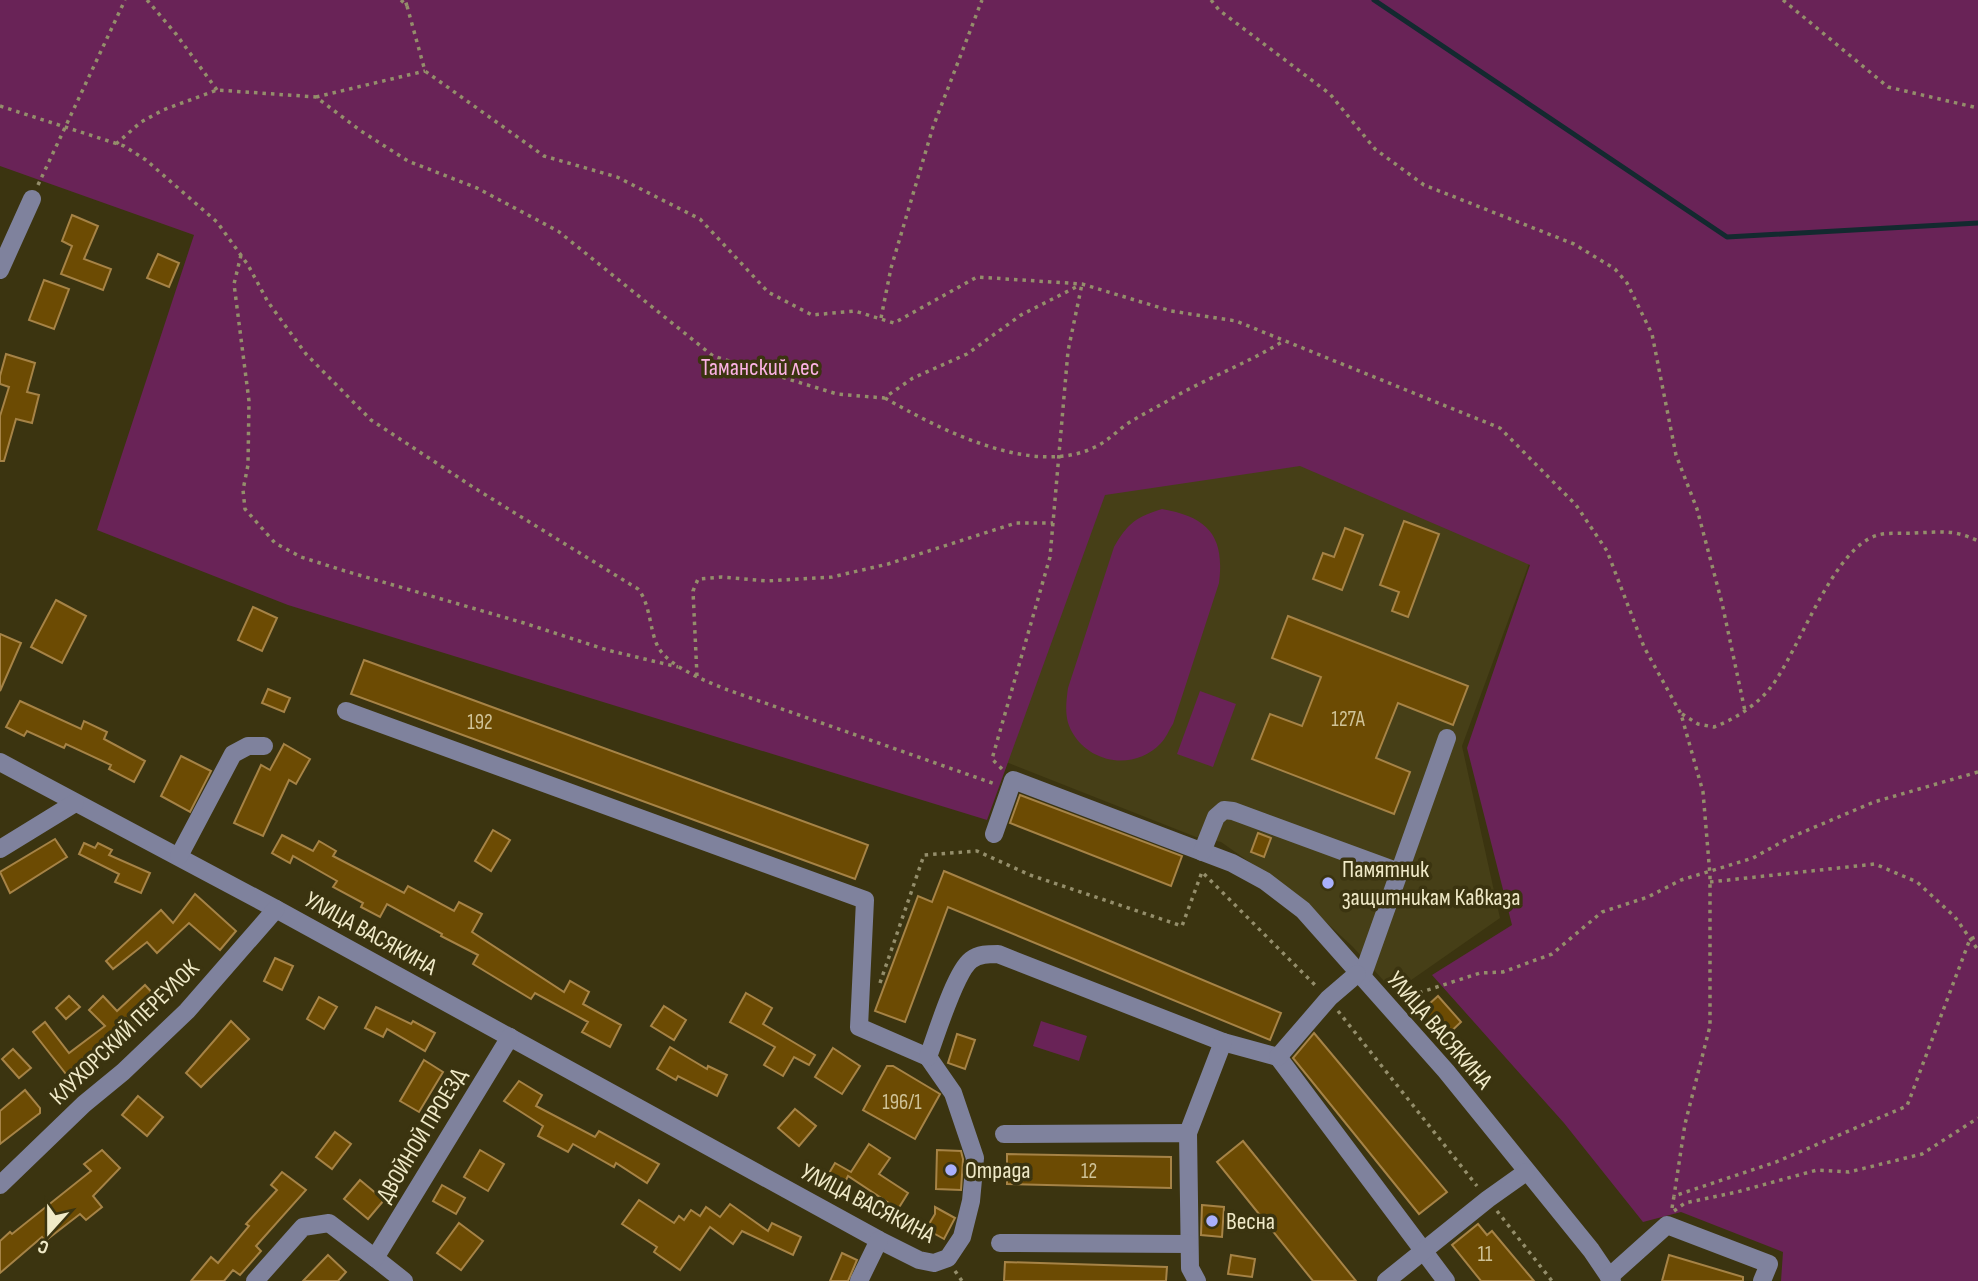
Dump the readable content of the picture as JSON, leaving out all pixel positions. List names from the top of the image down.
{
  "streets": {
    "street": ["УЛИЦА ВАСЯКИНА", "КЛУХОРСКИЙ ПЕРЕУЛОК", "ДВОЙНОЙ ПРОЕЗД"]
  },
  "crossings": [
    ["УЛИЦА ВАСЯКИНА", "КЛУХОРСКИЙ ПЕРЕУЛОК"],
    ["УЛИЦА ВАСЯКИНА", "ДВОЙНОЙ ПРОЕЗД"]
  ],
  "parks": ["Таманский лес"],
  "places": ["Памятник защитникам Кавказа", "Отрада", "Весна"],
  "house_numbers": [
    "127А",
    "192",
    "196/1",
    "12",
    "11"
  ],
  "north": "bottom"
}
